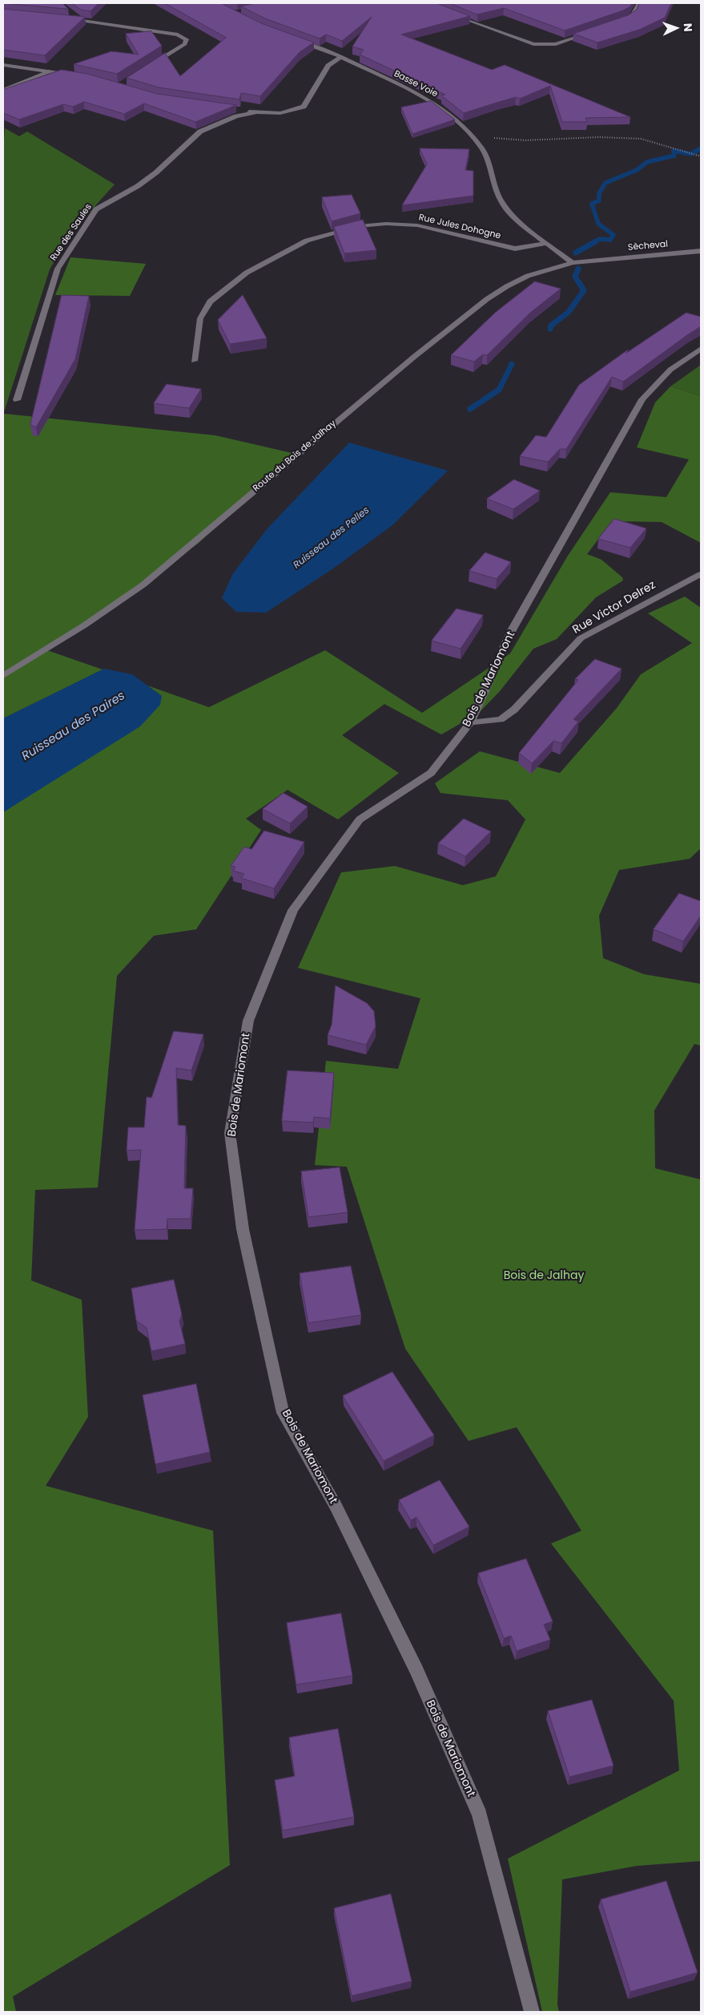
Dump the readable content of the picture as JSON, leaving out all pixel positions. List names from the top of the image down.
{
  "streets": {
    "street": [
      "Basse Voie",
      "Rue Jules Dohogne",
      "Rue des Saules",
      "Sècheval",
      "Route du Bois de Jalhay",
      "Rue Victor Delrez",
      "Bois de Mariomont"
    ]
  },
  "crossings": [
    ["Basse Voie", "Rue Jules Dohogne"],
    ["Basse Voie", "Rue des Saules"],
    ["Basse Voie", "Route du Bois de Jalhay"],
    ["Sècheval", "Route du Bois de Jalhay"],
    ["Rue Victor Delrez", "Bois de Mariomont"]
  ],
  "water": ["Ruisseau des Pelles", "Ruisseau des Paires"],
  "parks": ["Bois de Jalhay"],
  "north": "right"
}
